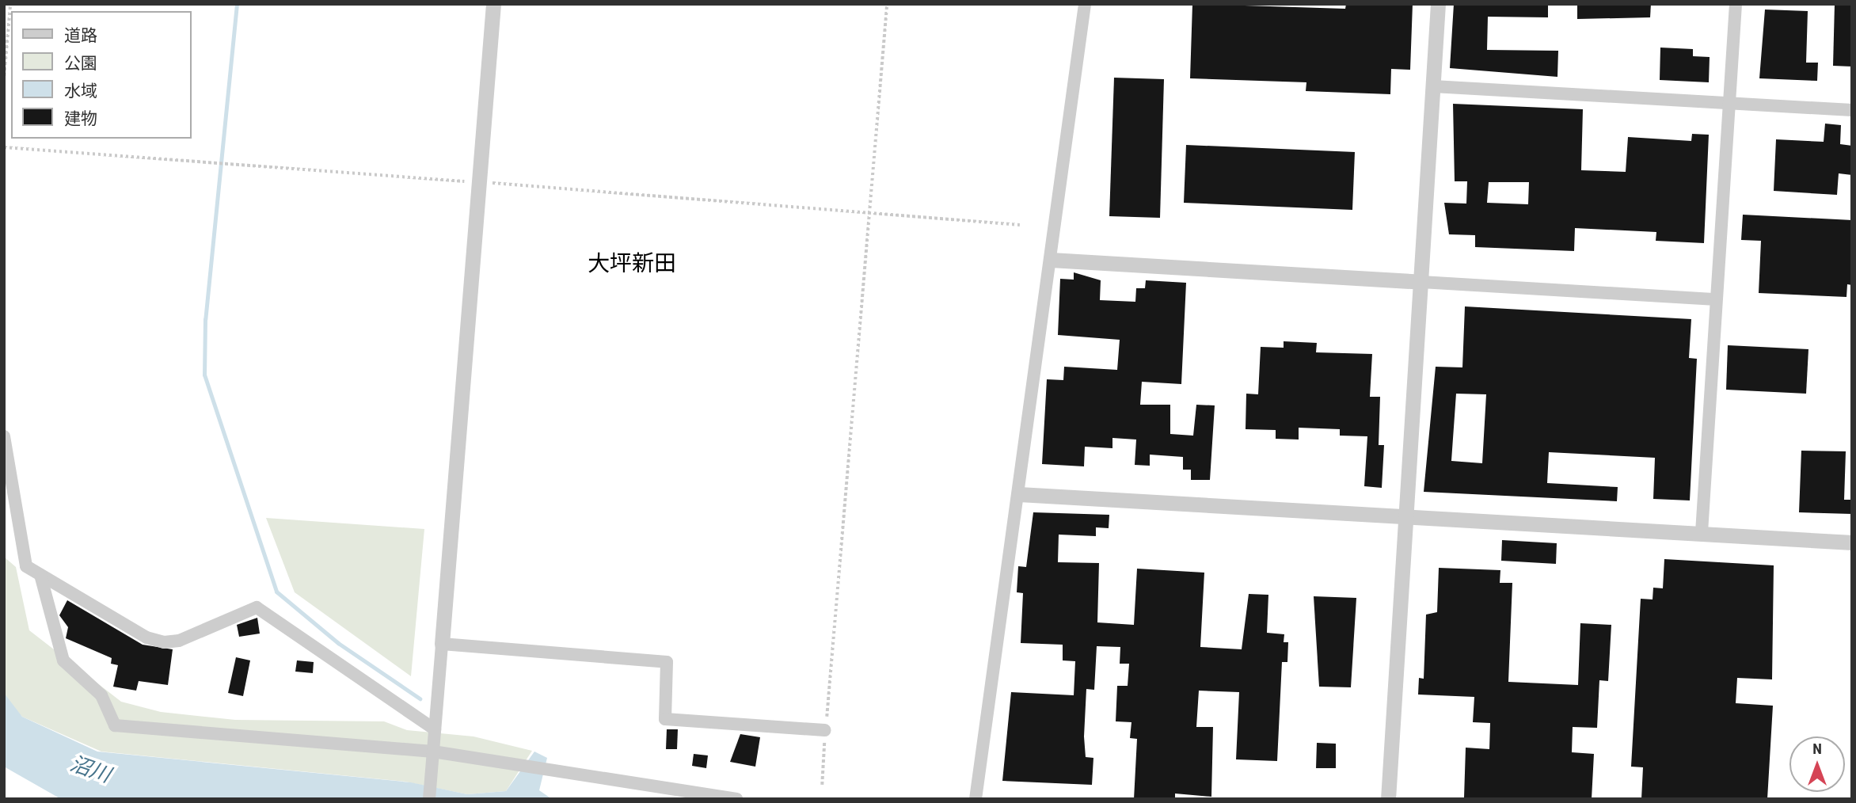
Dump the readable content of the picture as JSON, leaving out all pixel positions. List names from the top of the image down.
{
  "districts": ["大坪新田"],
  "water": ["沼川"],
  "legend": [
    "道路",
    "公園",
    "水域",
    "建物"
  ],
  "north": "top"
}
